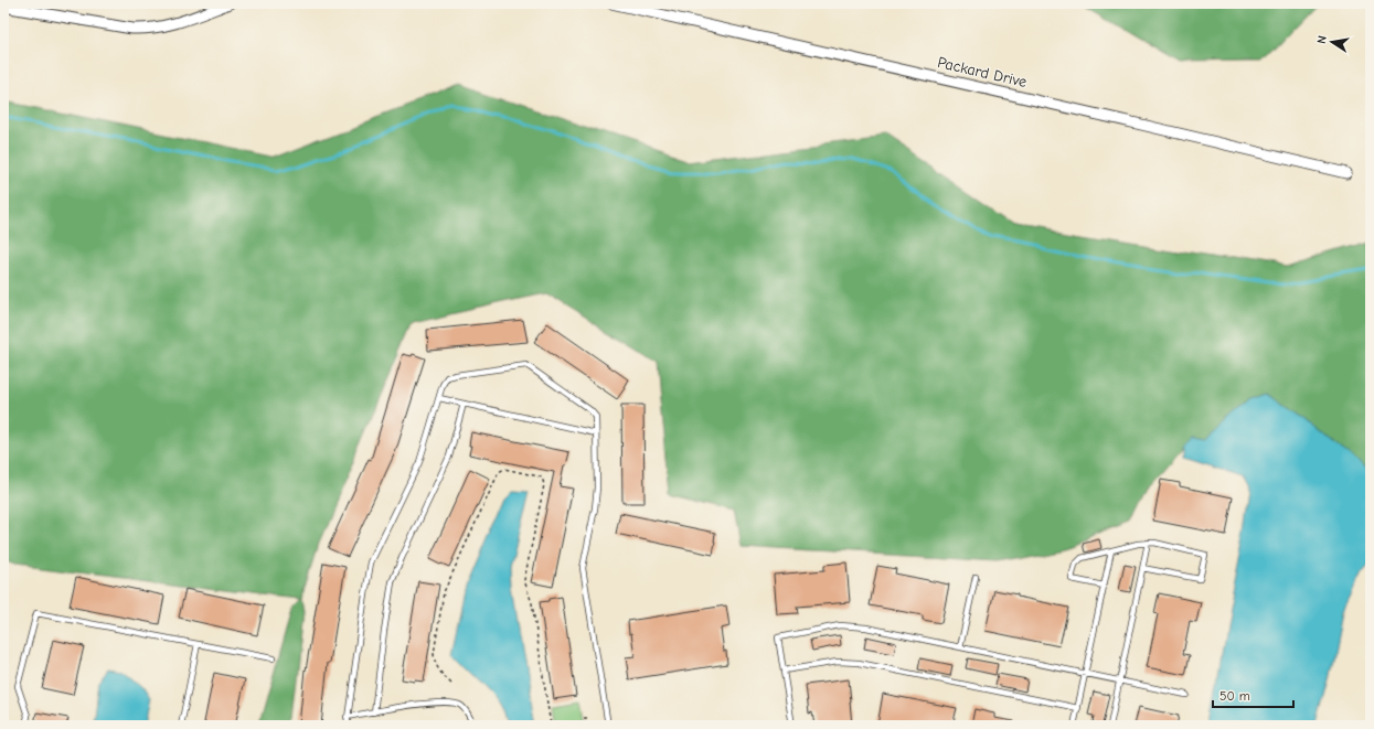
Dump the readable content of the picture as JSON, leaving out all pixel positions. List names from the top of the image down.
{
  "streets": {
    "street": ["Packard Drive"]
  },
  "scale_bar": "50 m",
  "north": "left"
}
